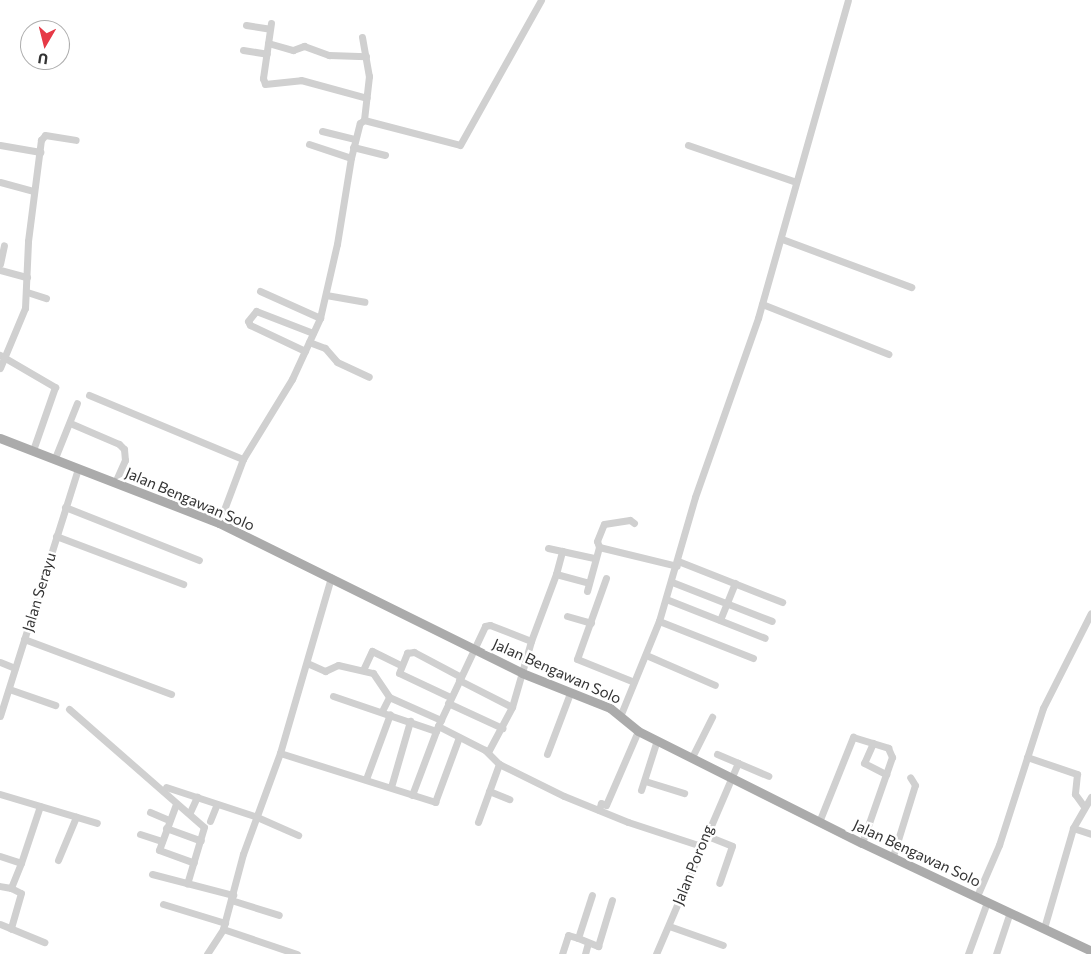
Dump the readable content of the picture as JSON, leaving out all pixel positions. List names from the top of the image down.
{
  "streets": {
    "main road": ["Jalan Bengawan Solo"],
    "street": ["Jalan Serayu", "Jalan Porong"]
  },
  "crossings": [
    ["Jalan Bengawan Solo", "Jalan Serayu"],
    ["Jalan Bengawan Solo", "Jalan Porong"]
  ],
  "north": "bottom"
}
